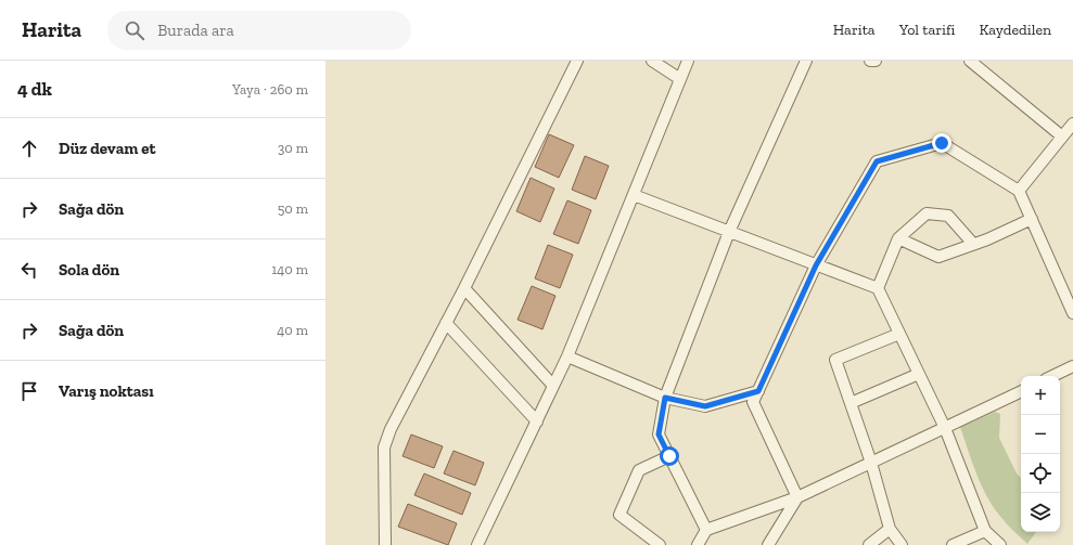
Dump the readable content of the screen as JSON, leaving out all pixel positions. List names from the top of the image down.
{
  "page": {
    "header": "Harita",
    "search": "Burada ara",
    "nav": ["Harita", "Yol tarifi", "Kaydedilen"],
    "heading": ["4 dk", "Yaya · 260 m"],
    "list": [
      ["Düz devam et", "30 m"],
      ["Sağa dön", "50 m"],
      ["Sola dön", "140 m"],
      ["Sağa dön", "40 m"],
      "Varış noktası"
    ],
    "map_buttons": ["+", "−"]
  }
}
